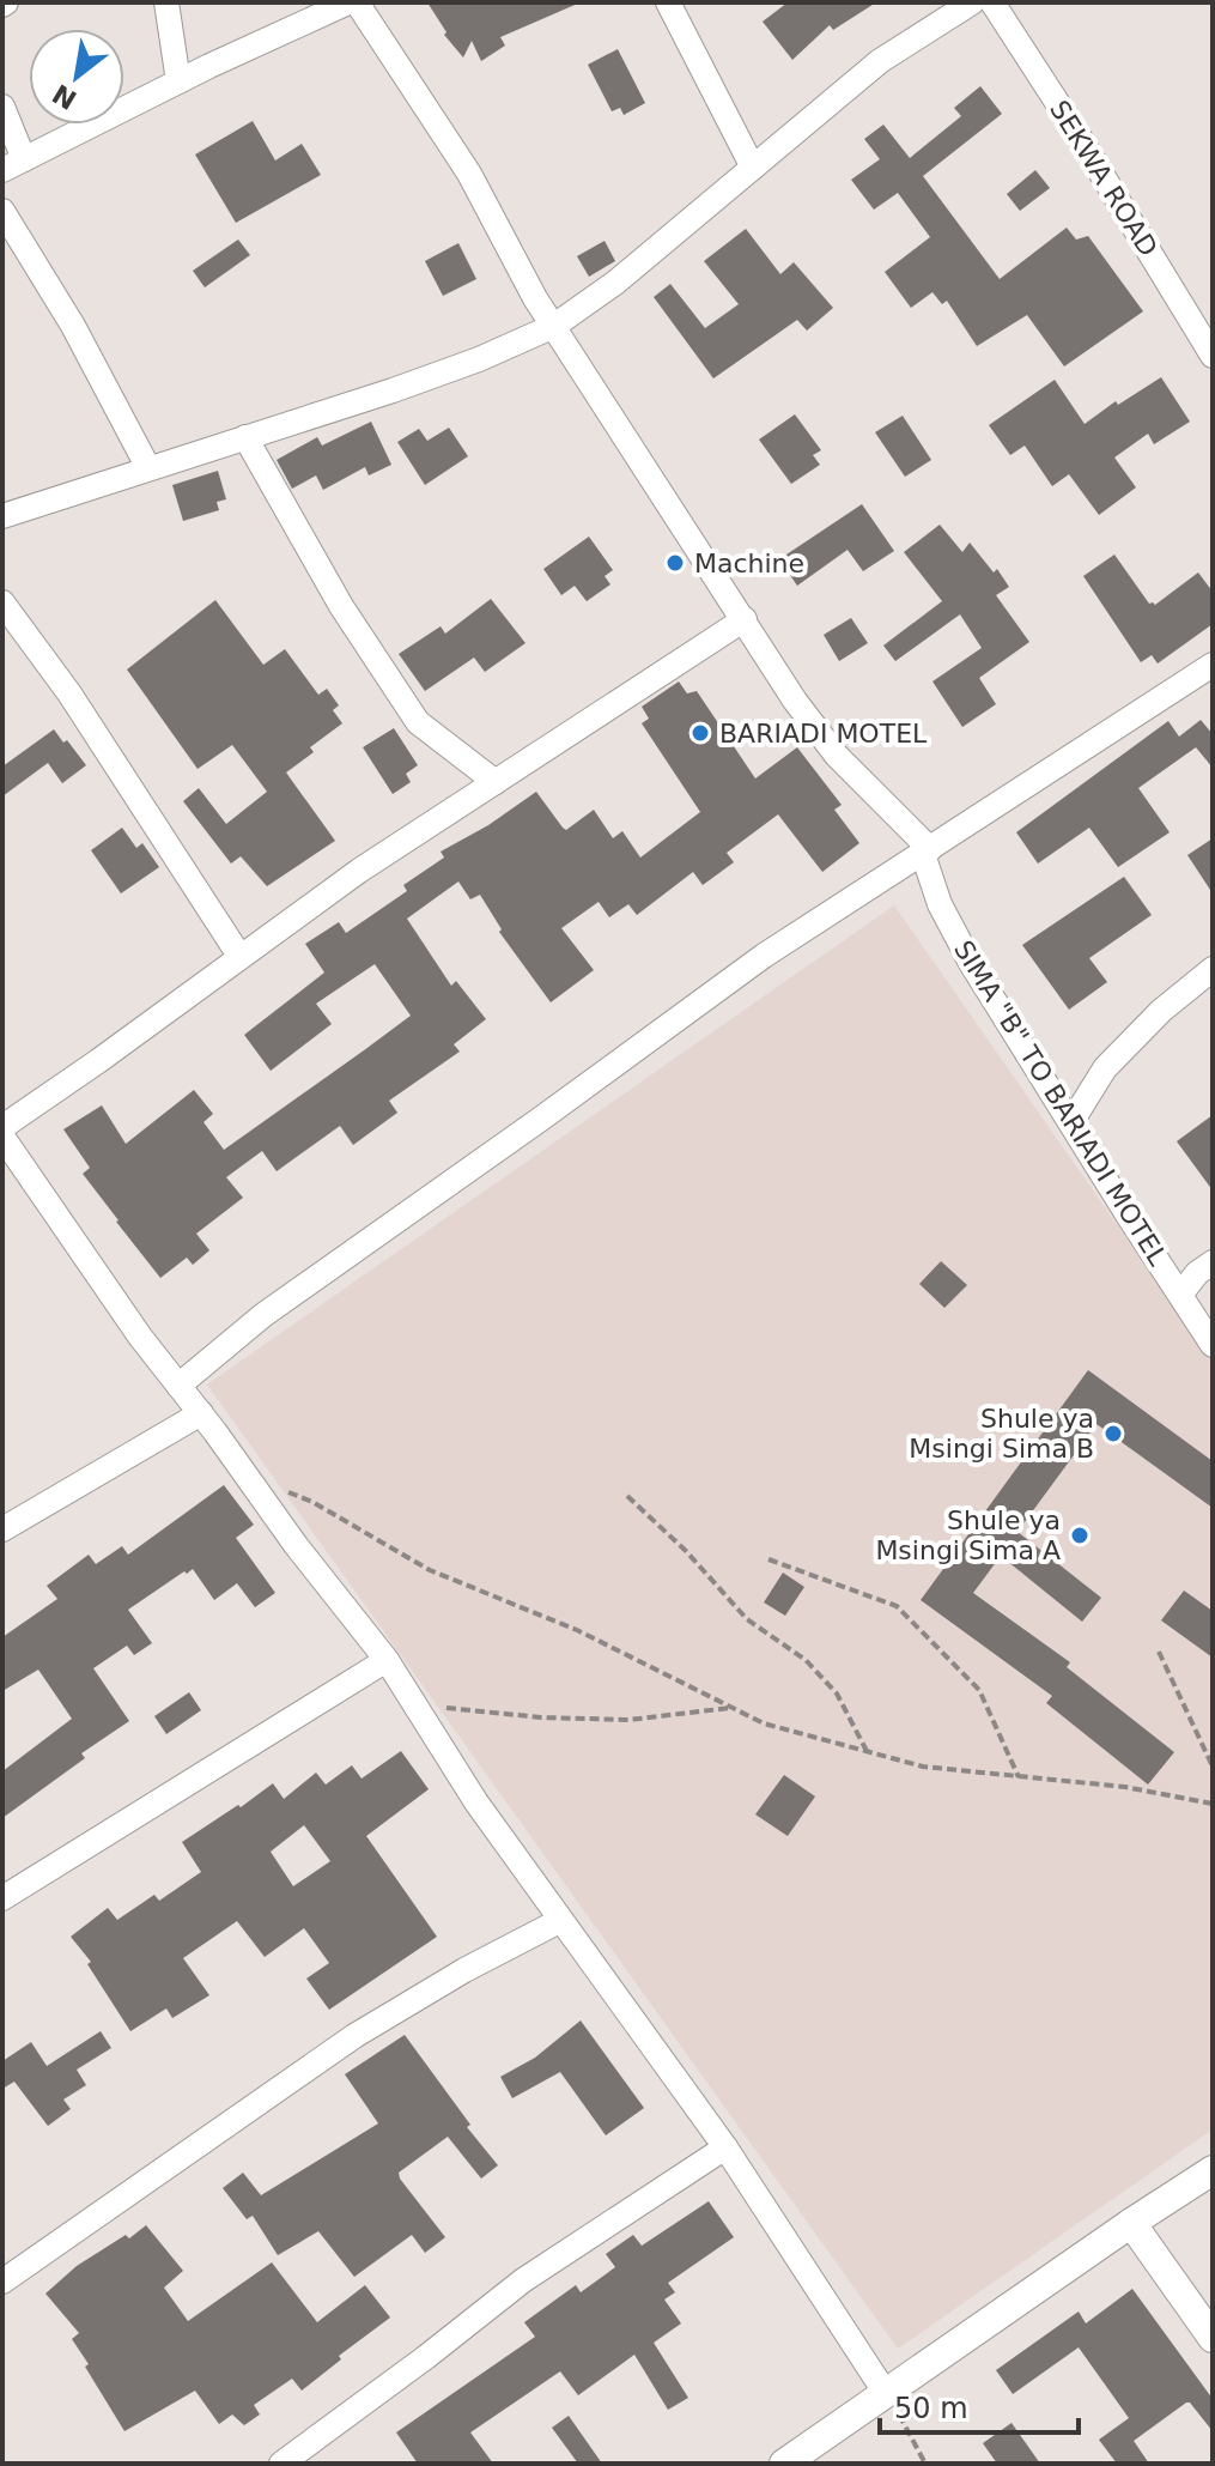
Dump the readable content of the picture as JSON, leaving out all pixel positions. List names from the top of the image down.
{
  "streets": {
    "street": ["SEKWA ROAD", "SIMA \"B\" TO BARIADI MOTEL"]
  },
  "places": [
    "Machine",
    "BARIADI MOTEL",
    "Shule ya Msingi Sima B",
    "Shule ya Msingi Sima A"
  ],
  "scale_bar": "50 m",
  "north": "bottom left"
}
